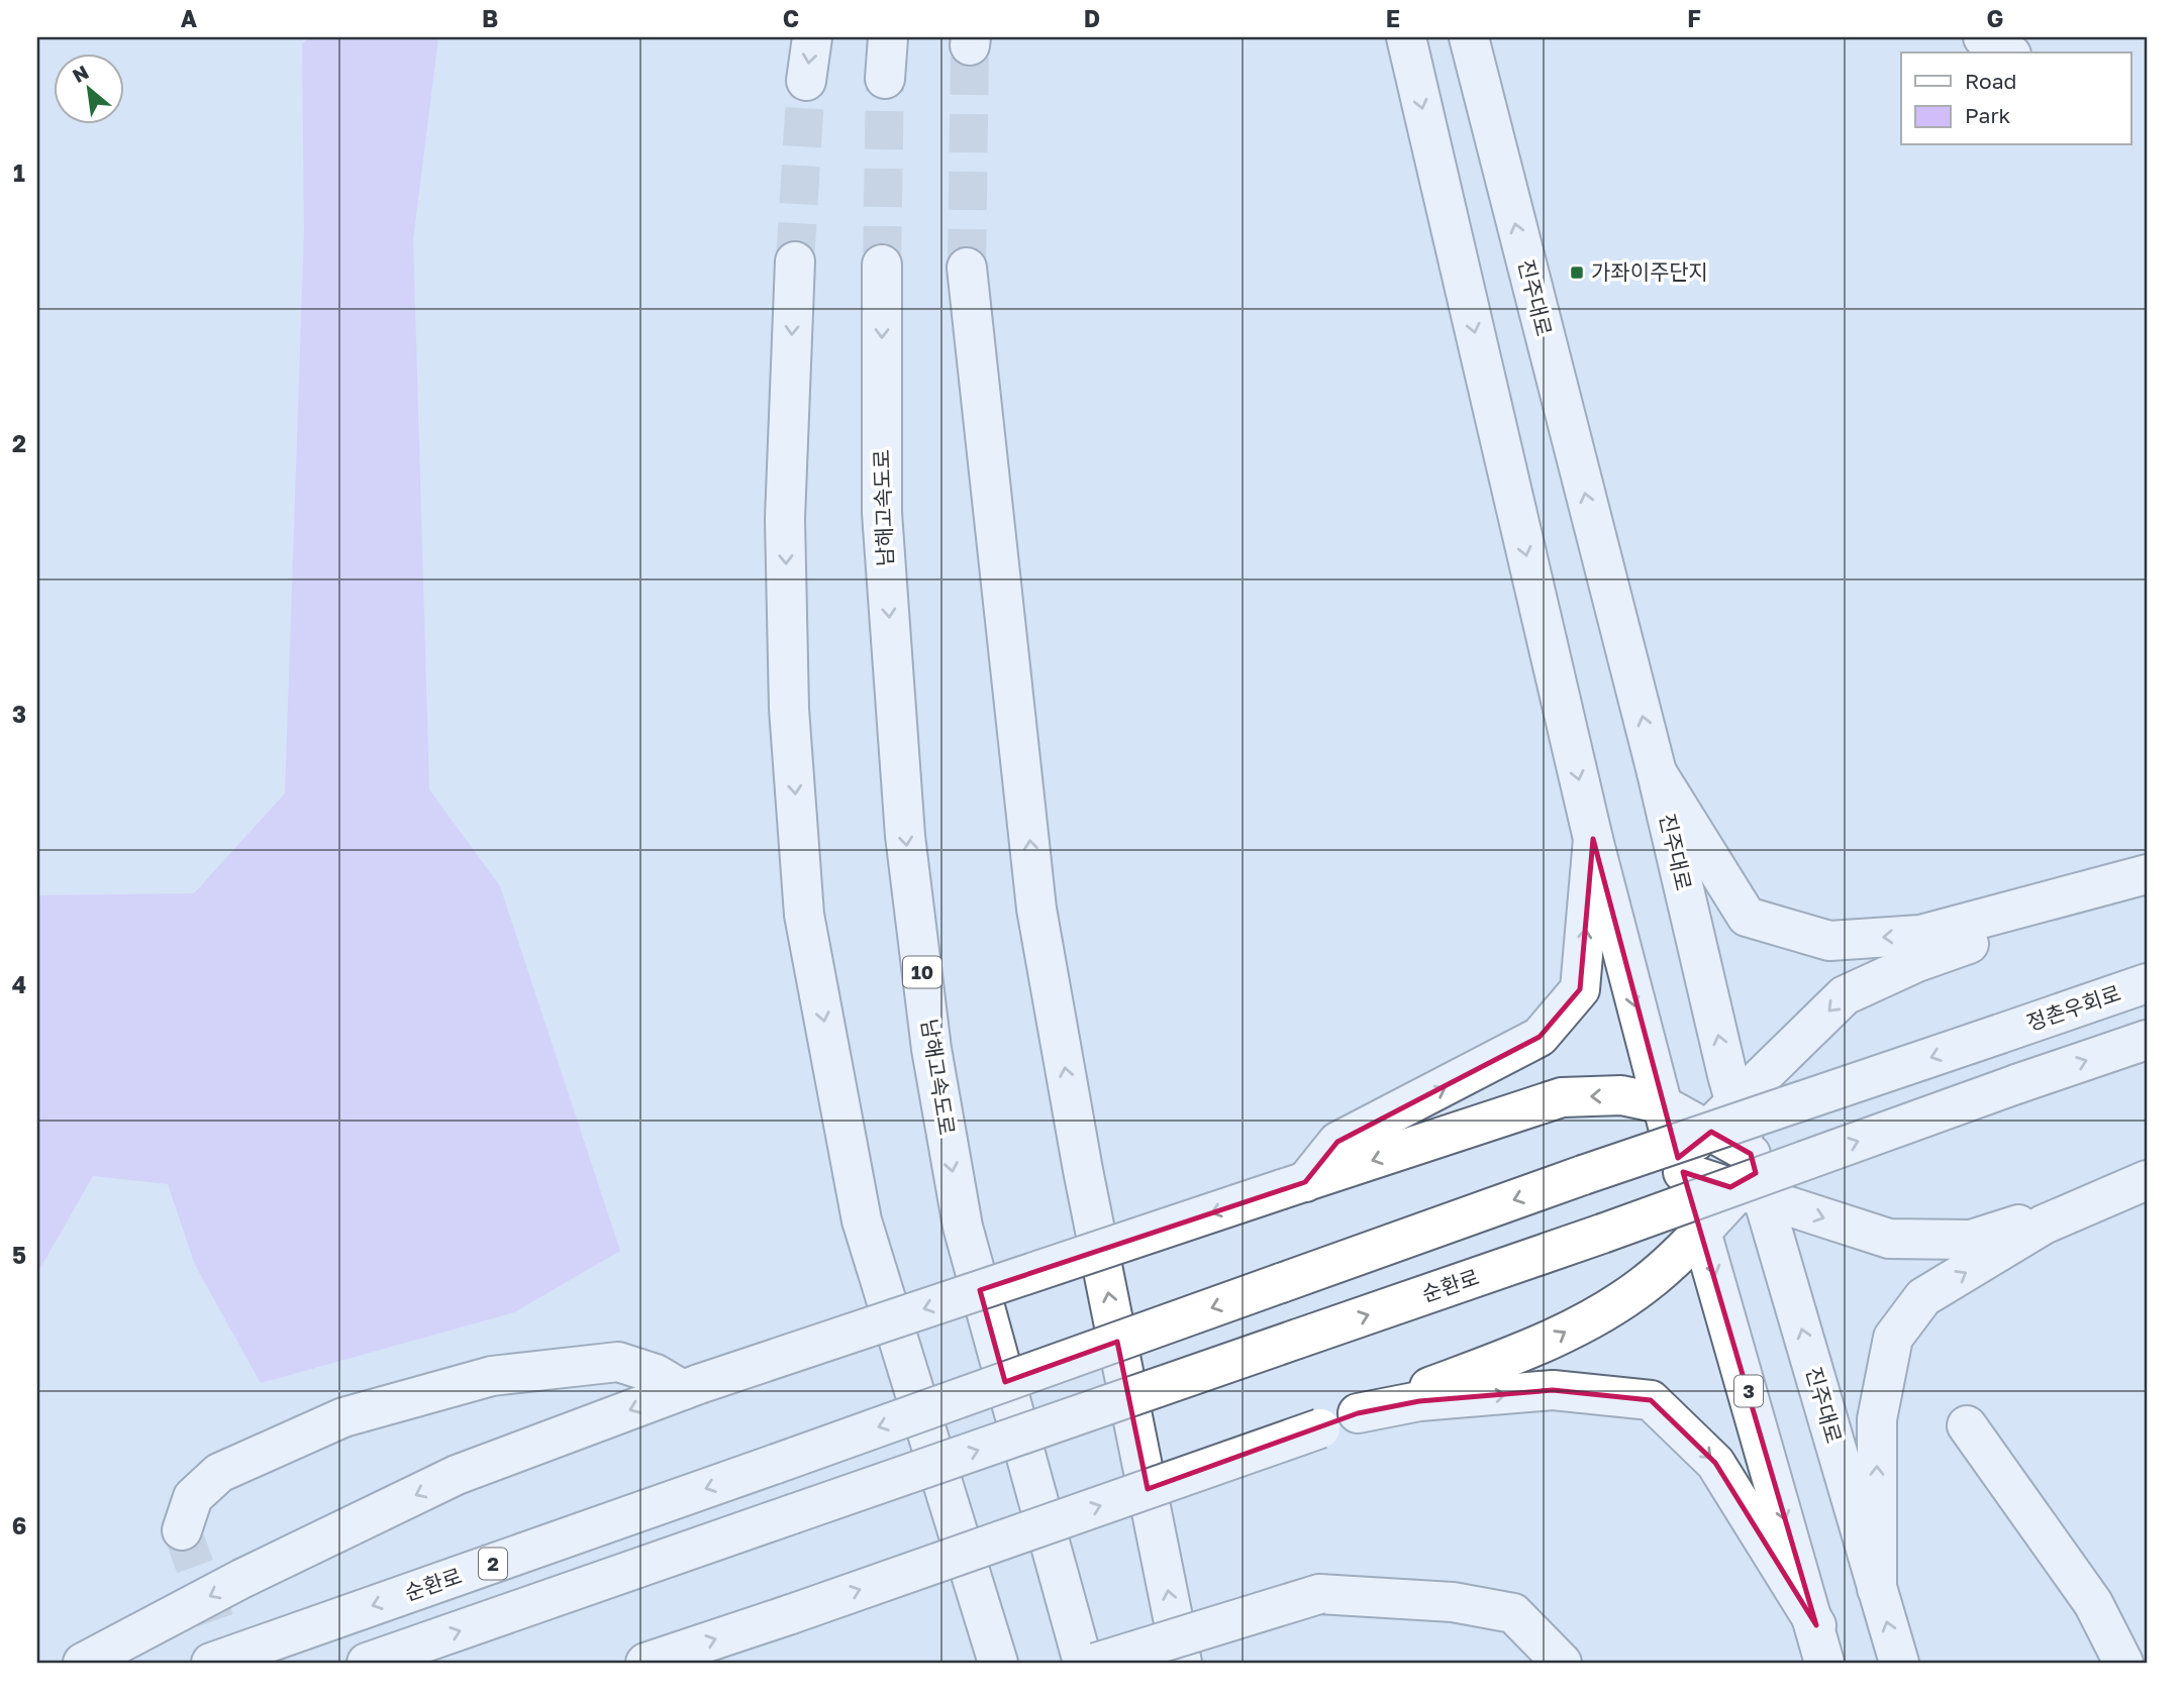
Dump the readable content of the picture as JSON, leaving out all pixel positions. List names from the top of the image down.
{
  "streets": {
    "main road": [
      "진주대로",
      "남해고속도로",
      "10",
      "정촌우회로",
      "순환로",
      "3",
      "2"
    ]
  },
  "crossings": [
    ["정촌우회로", "순환로"]
  ],
  "places": {
    "transit": ["가좌이주단지"]
  },
  "legend": ["Road", "Park"],
  "north": "top left",
  "grid": {
    "columns": [
      "A",
      "B",
      "C",
      "D",
      "E",
      "F",
      "G"
    ],
    "rows": [
      "1",
      "2",
      "3",
      "4",
      "5",
      "6"
    ]
  }
}
